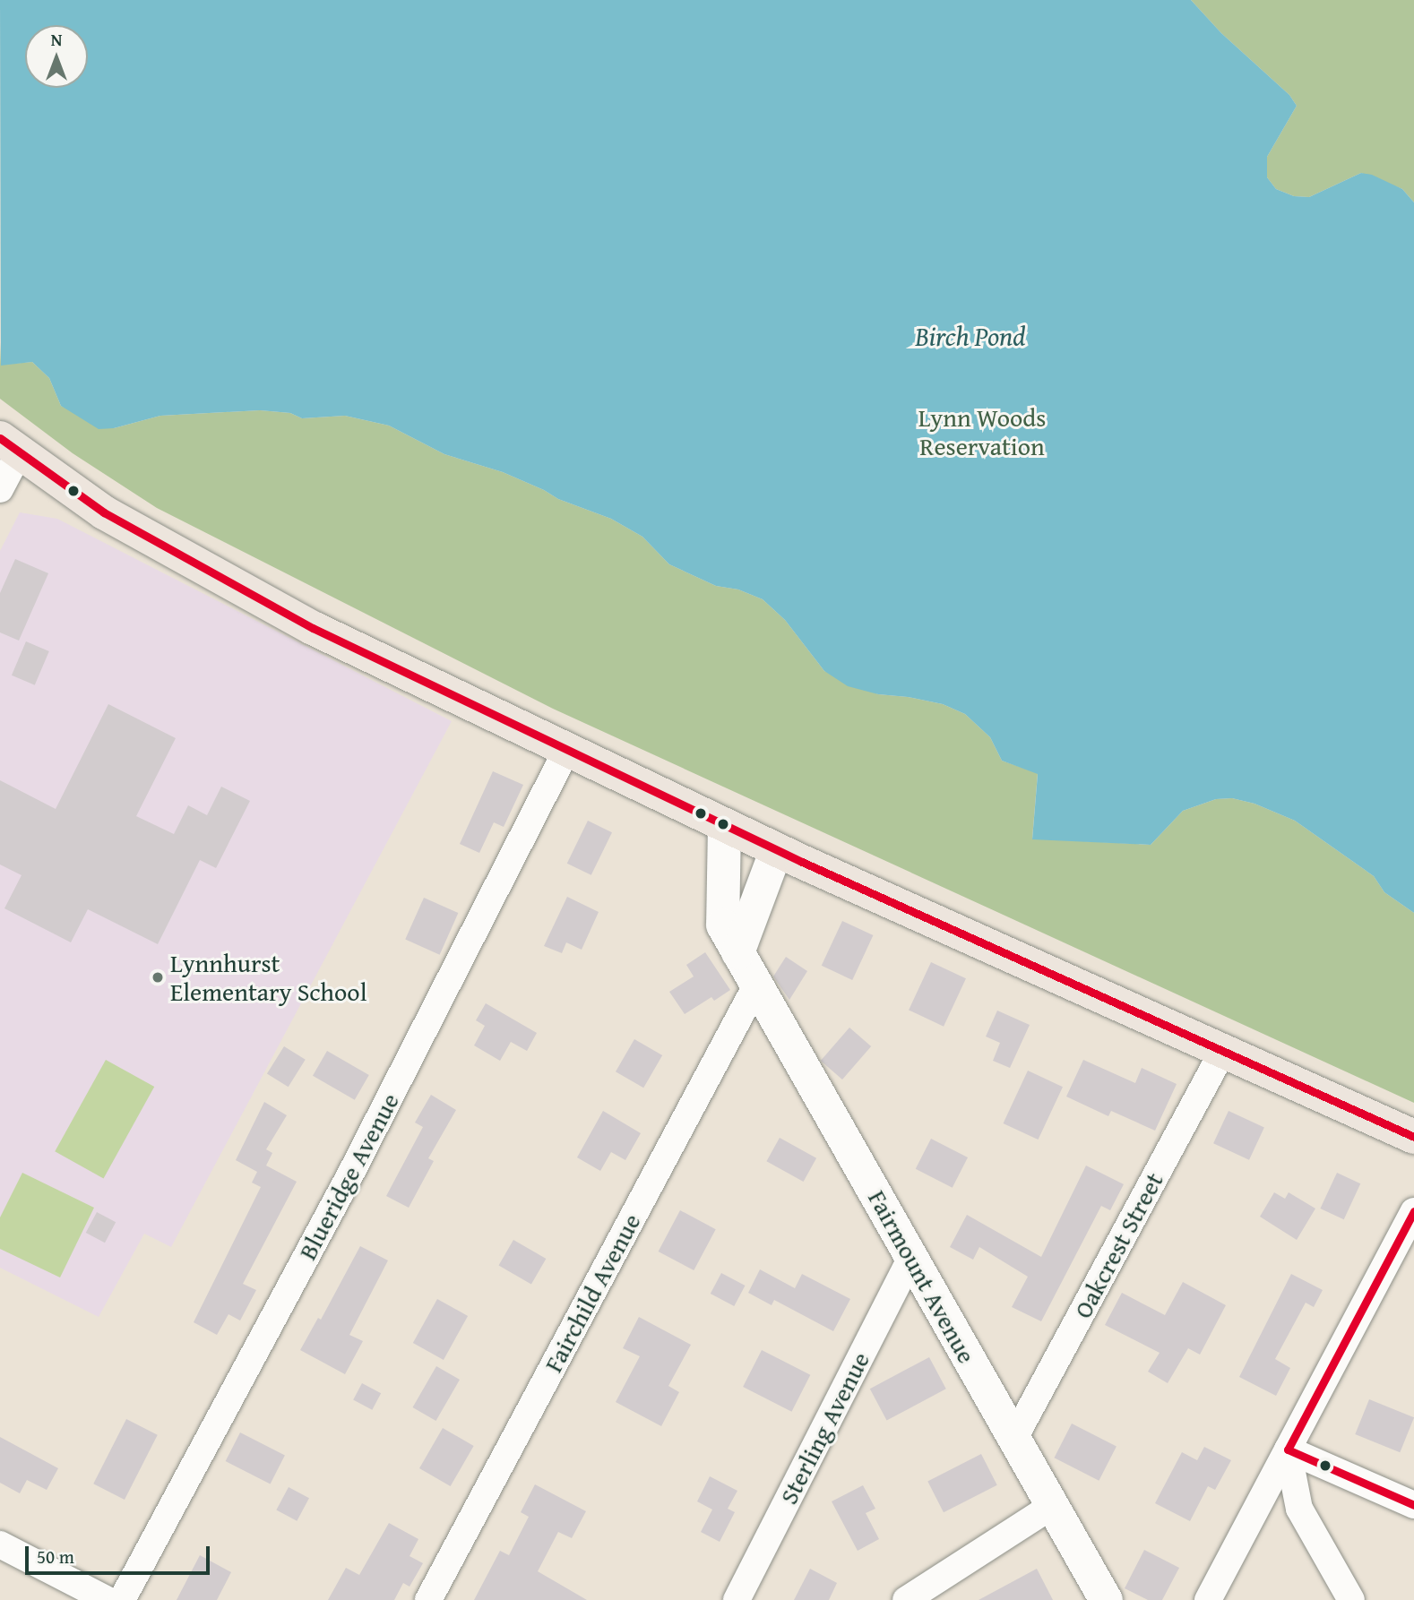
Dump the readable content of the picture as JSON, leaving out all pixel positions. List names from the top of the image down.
{
  "streets": {
    "street": [
      "Blueridge Avenue",
      "Oakcrest Street",
      "Fairmount Avenue",
      "Fairchild Avenue",
      "Sterling Avenue"
    ]
  },
  "crossings": [
    ["Oakcrest Street", "Fairmount Avenue"],
    ["Fairmount Avenue", "Fairchild Avenue"],
    ["Fairmount Avenue", "Sterling Avenue"]
  ],
  "water": ["Birch Pond"],
  "parks": ["Lynn Woods Reservation"],
  "places": ["Lynnhurst Elementary School"],
  "scale_bar": "50 m",
  "north": "top"
}
